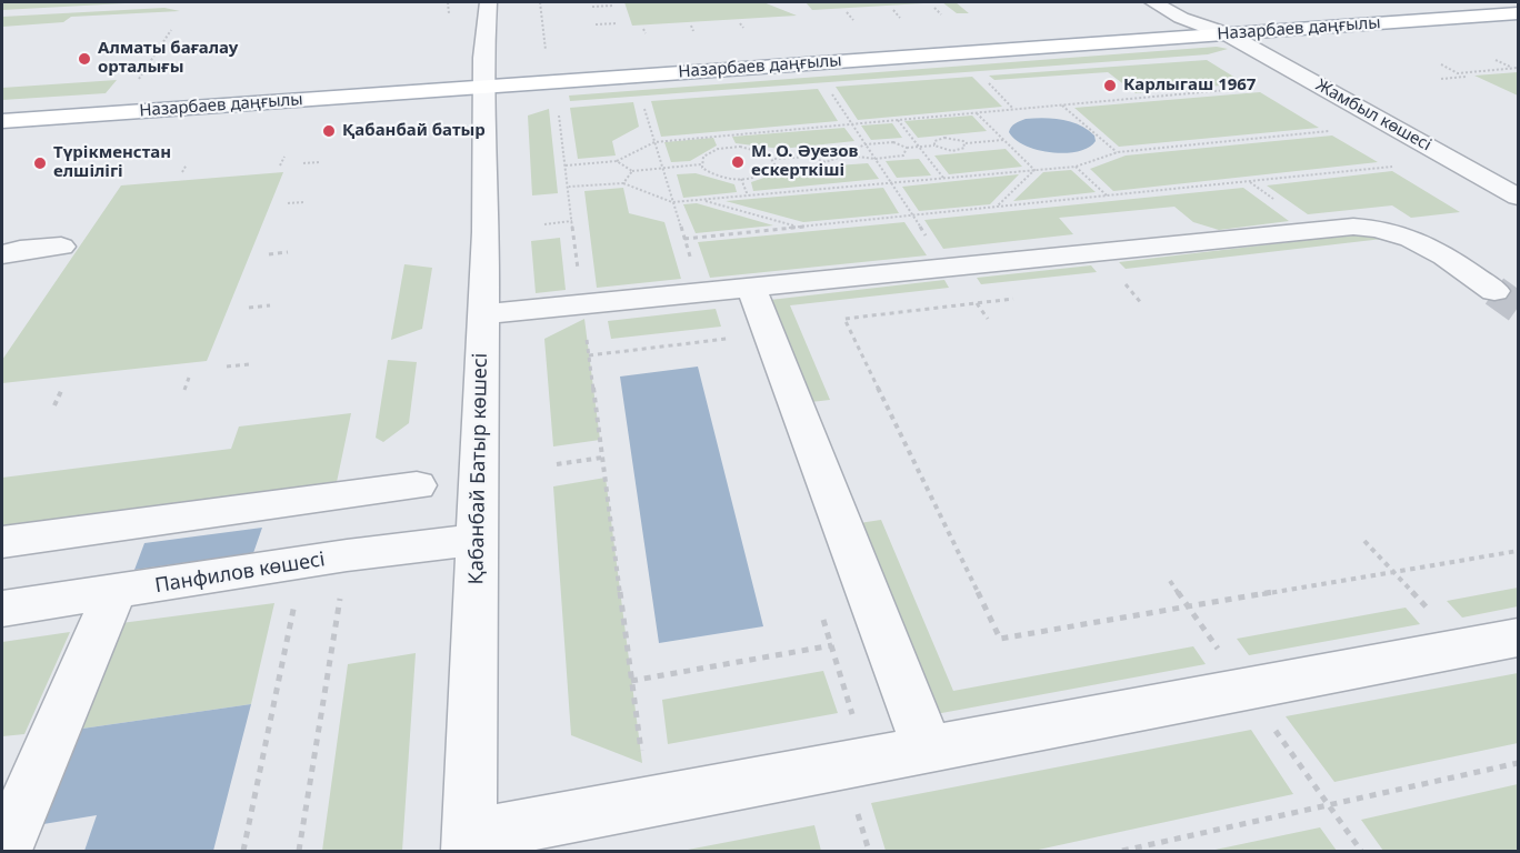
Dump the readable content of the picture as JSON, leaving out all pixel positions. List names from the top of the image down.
{
  "streets": {
    "main road": ["Назарбаев даңғылы"],
    "street": ["Жамбыл көшесі", "Қабанбай Батыр көшесі", "Панфилов көшесі"]
  },
  "crossings": [
    ["Назарбаев даңғылы", "Жамбыл көшесі"],
    ["Назарбаев даңғылы", "Қабанбай Батыр көшесі"],
    ["Қабанбай Батыр көшесі", "Панфилов көшесі"]
  ],
  "places": [
    "Алматы бағалау орталығы",
    "Карлыгаш 1967",
    "Қабанбай батыр",
    "М. О. Әуезов ескерткіші",
    "Түрікменстан елшілігі"
  ]
}
